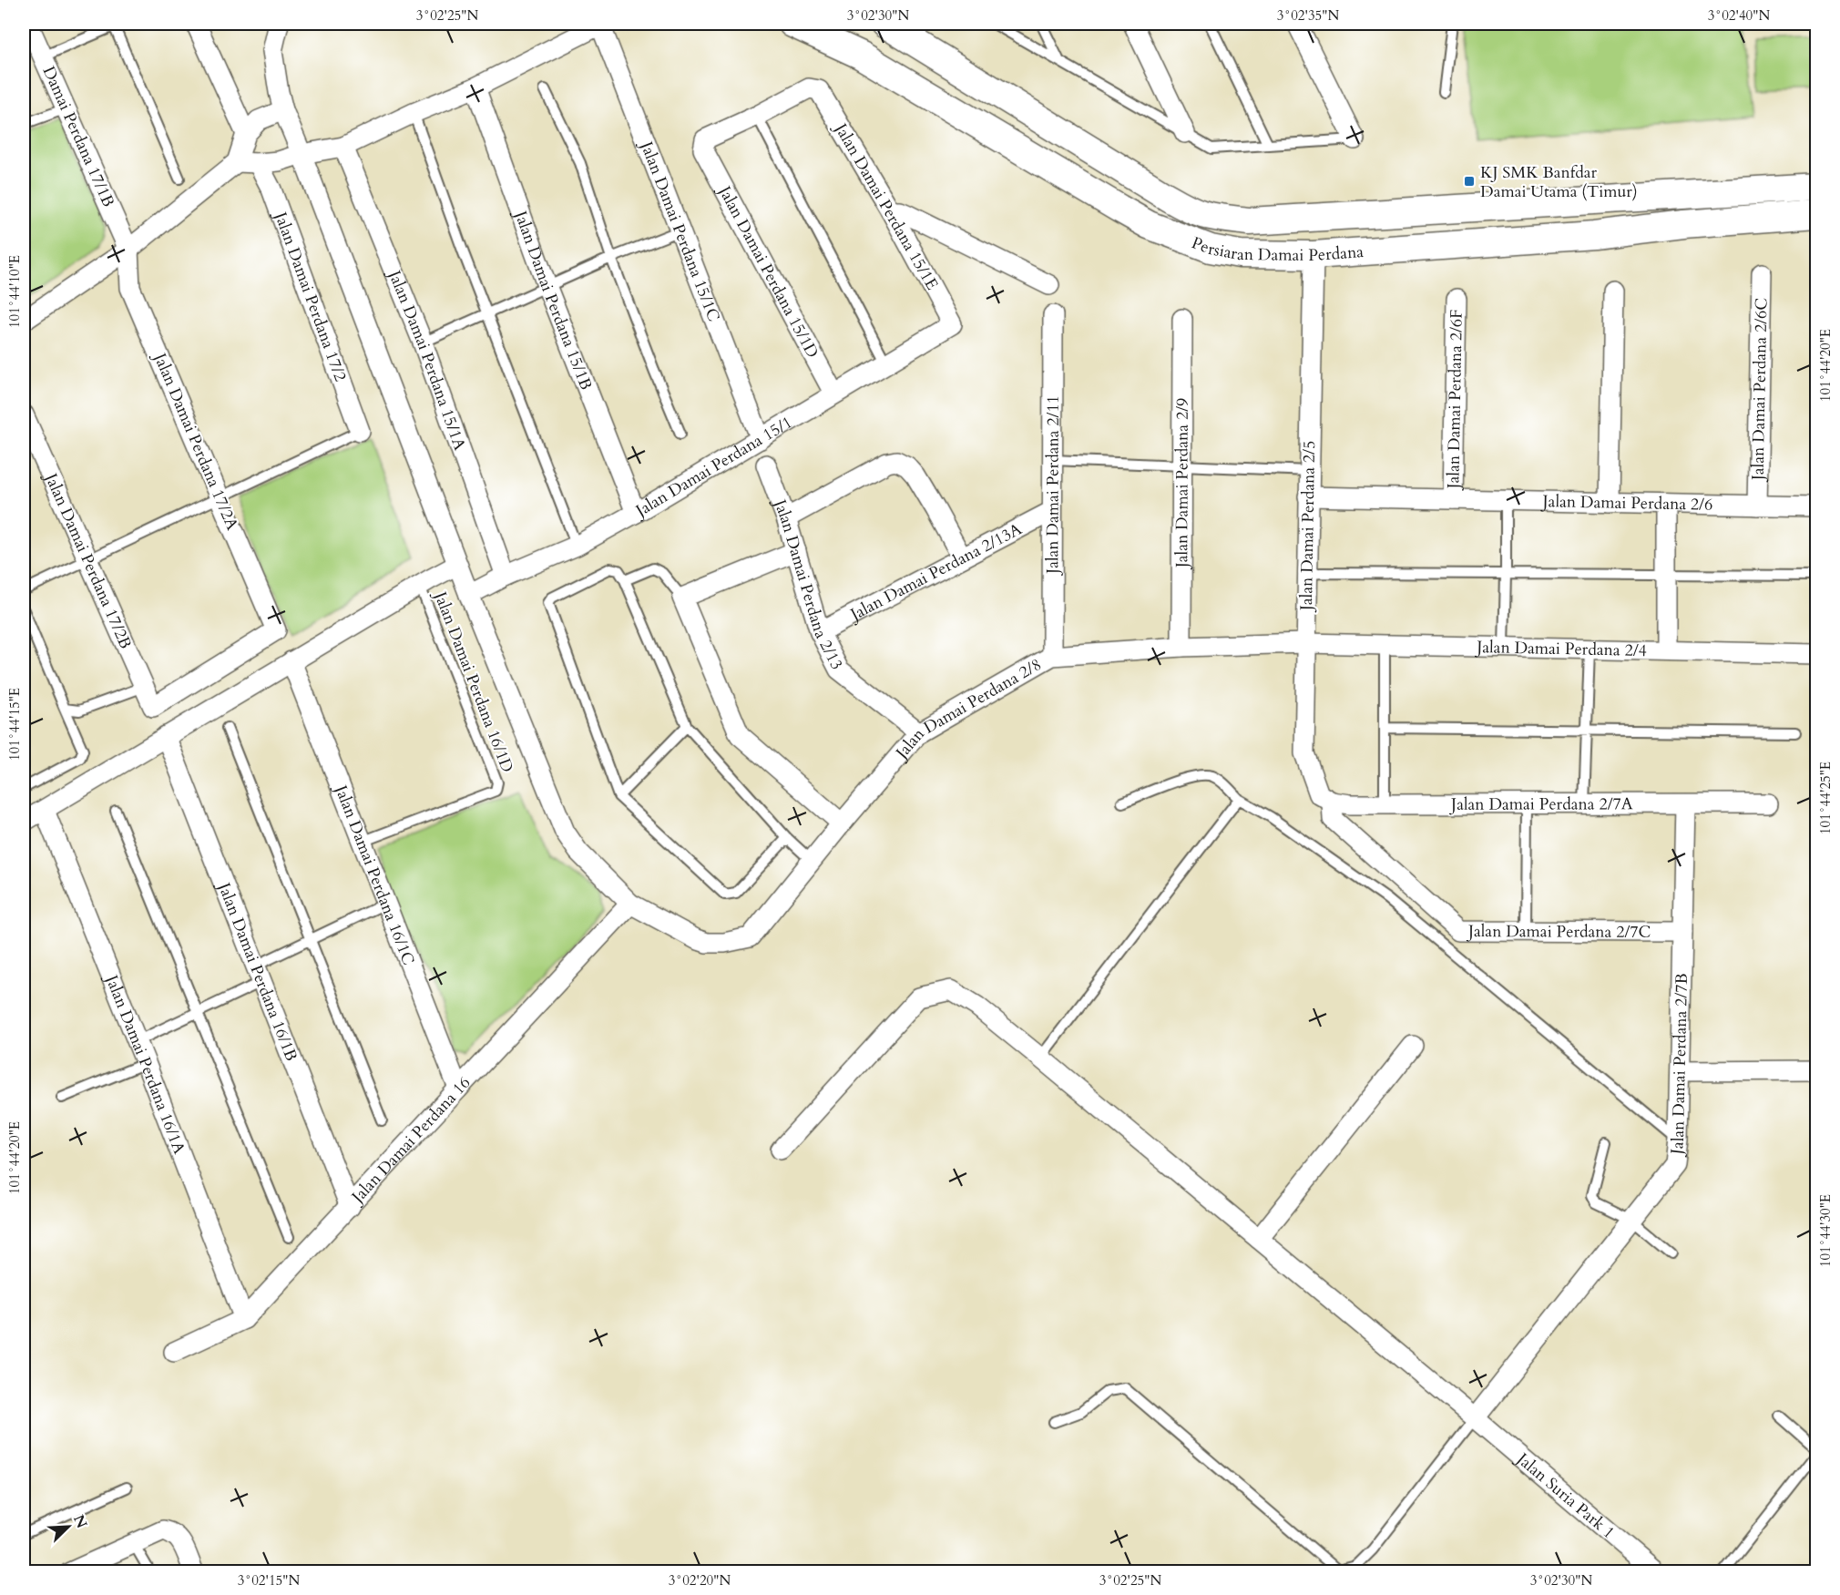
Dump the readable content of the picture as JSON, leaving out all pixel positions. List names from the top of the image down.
{
  "streets": {
    "main road": ["Persiaran Damai Perdana"],
    "street": [
      "Damai Perdana 17/1B",
      "Jalan Damai Perdana 15/1E",
      "Jalan Damai Perdana 15/1C",
      "Jalan Damai Perdana 15/1D",
      "Jalan Damai Perdana 17/2",
      "Jalan Damai Perdana 15/1B",
      "Jalan Damai Perdana 15/1A",
      "Jalan Damai Perdana 2/6C",
      "Jalan Damai Perdana 2/6F",
      "Jalan Damai Perdana 17/2A",
      "Jalan Damai Perdana 15/1",
      "Jalan Damai Perdana 2/9",
      "Jalan Damai Perdana 2/11",
      "Jalan Damai Perdana 2/6",
      "Jalan Damai Perdana 2/5",
      "Jalan Damai Perdana 17/2B",
      "Jalan Damai Perdana 2/13A",
      "Jalan Damai Perdana 2/13",
      "Jalan Damai Perdana 2/4",
      "Jalan Damai Perdana 2/8",
      "Jalan Damai Perdana 2/7A",
      "Jalan Damai Perdana 16/1C",
      "Jalan Damai Perdana 2/7C",
      "Jalan Damai Perdana 16/1B",
      "Jalan Damai Perdana 16/1A",
      "Jalan Damai Perdana 2/7B",
      "Jalan Damai Perdana 16",
      "Jalan Suria Park 1"
    ],
    "lane": ["Jalan Damai Perdana 16/1D"]
  },
  "crossings": [
    ["Damai Perdana 17/1B", "Jalan Damai Perdana 17/2A"],
    ["Jalan Damai Perdana 15/1E", "Jalan Damai Perdana 15/1D"],
    ["Jalan Damai Perdana 15/1E", "Jalan Damai Perdana 15/1"],
    ["Jalan Damai Perdana 15/1C", "Jalan Damai Perdana 15/1"],
    ["Persiaran Damai Perdana", "Jalan Damai Perdana 2/5"],
    ["Jalan Damai Perdana 15/1D", "Jalan Damai Perdana 15/1"],
    ["Jalan Damai Perdana 15/1B", "Jalan Damai Perdana 15/1"],
    ["Jalan Damai Perdana 15/1A", "Jalan Damai Perdana 15/1"],
    ["Jalan Damai Perdana 2/6C", "Jalan Damai Perdana 2/6"],
    ["Jalan Damai Perdana 2/6F", "Jalan Damai Perdana 2/6"],
    ["Jalan Damai Perdana 17/2A", "Jalan Damai Perdana 17/2B"],
    ["Jalan Damai Perdana 2/9", "Jalan Damai Perdana 2/8"],
    ["Jalan Damai Perdana 2/11", "Jalan Damai Perdana 2/13A"],
    ["Jalan Damai Perdana 2/11", "Jalan Damai Perdana 2/8"],
    ["Jalan Damai Perdana 2/6", "Jalan Damai Perdana 2/5"],
    ["Jalan Damai Perdana 2/5", "Jalan Damai Perdana 2/4"],
    ["Jalan Damai Perdana 2/5", "Jalan Damai Perdana 2/8"],
    ["Jalan Damai Perdana 2/5", "Jalan Damai Perdana 2/7A"],
    ["Jalan Damai Perdana 2/5", "Jalan Damai Perdana 2/7C"],
    ["Jalan Damai Perdana 2/13A", "Jalan Damai Perdana 2/13"],
    ["Jalan Damai Perdana 2/13", "Jalan Damai Perdana 2/8"],
    ["Jalan Damai Perdana 2/4", "Jalan Damai Perdana 2/8"],
    ["Jalan Damai Perdana 16/1D", "Jalan Damai Perdana 16/1C"],
    ["Jalan Damai Perdana 2/8", "Jalan Damai Perdana 16"],
    ["Jalan Damai Perdana 2/7A", "Jalan Damai Perdana 2/7C"],
    ["Jalan Damai Perdana 2/7A", "Jalan Damai Perdana 2/7B"],
    ["Jalan Damai Perdana 16/1C", "Jalan Damai Perdana 16"],
    ["Jalan Damai Perdana 2/7C", "Jalan Damai Perdana 2/7B"],
    ["Jalan Damai Perdana 16/1B", "Jalan Damai Perdana 16"],
    ["Jalan Damai Perdana 16/1A", "Jalan Damai Perdana 16"],
    ["Jalan Damai Perdana 2/7B", "Jalan Suria Park 1"]
  ],
  "places": {
    "transit": ["KJ SMK Banfdar Damai Utama (Timur)"]
  },
  "north": "top right",
  "coordinates": [
    "3°02'25\"N",
    "3°02'30\"N",
    "3°02'35\"N",
    "3°02'40\"N",
    "101°44'10\"E",
    "101°44'20\"E",
    "101°44'15\"E",
    "101°44'25\"E",
    "101°44'30\"E",
    "3°02'15\"N",
    "3°02'20\"N"
  ]
}
